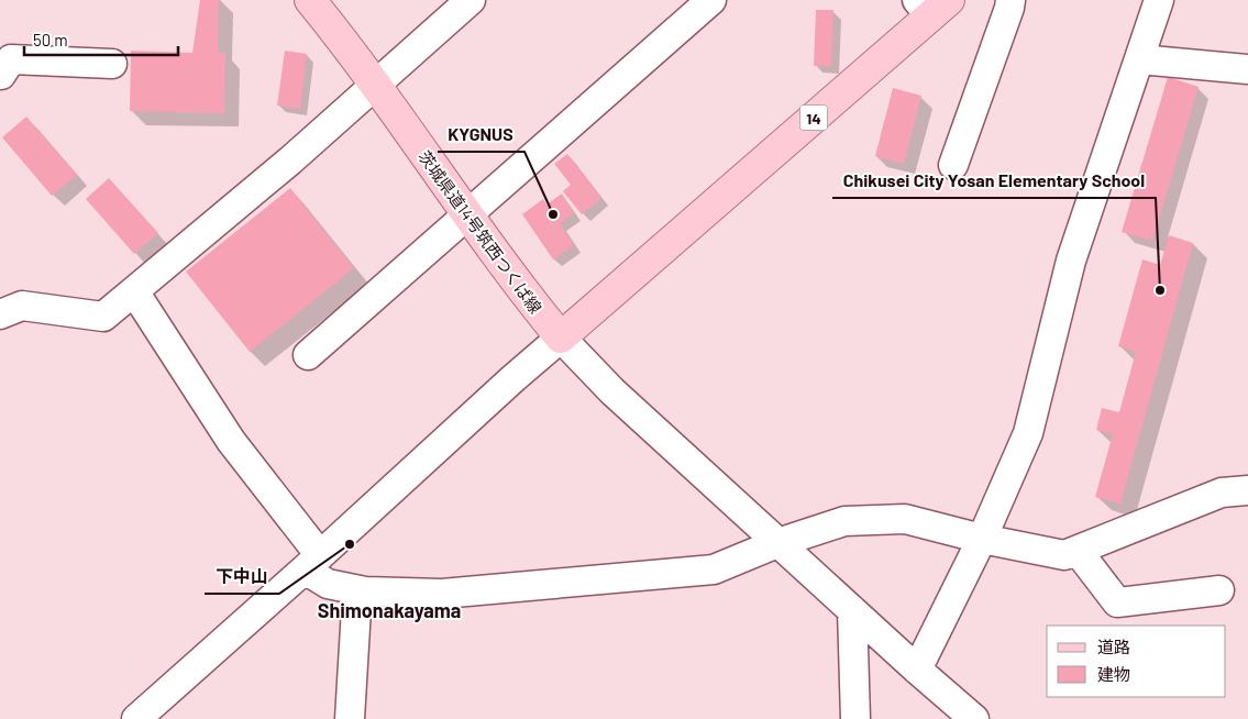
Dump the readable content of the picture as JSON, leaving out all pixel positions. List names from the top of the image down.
{
  "streets": {
    "main road": ["14", "茨城県道14号筑西つくば線"]
  },
  "crossings": [
    ["14", "茨城県道14号筑西つくば線"]
  ],
  "districts": ["Shimonakayama"],
  "places": ["KYGNUS", "Chikusei City Yosan Elementary School", "下中山"],
  "legend": ["道路", "建物"],
  "scale_bar": "50 m"
}
